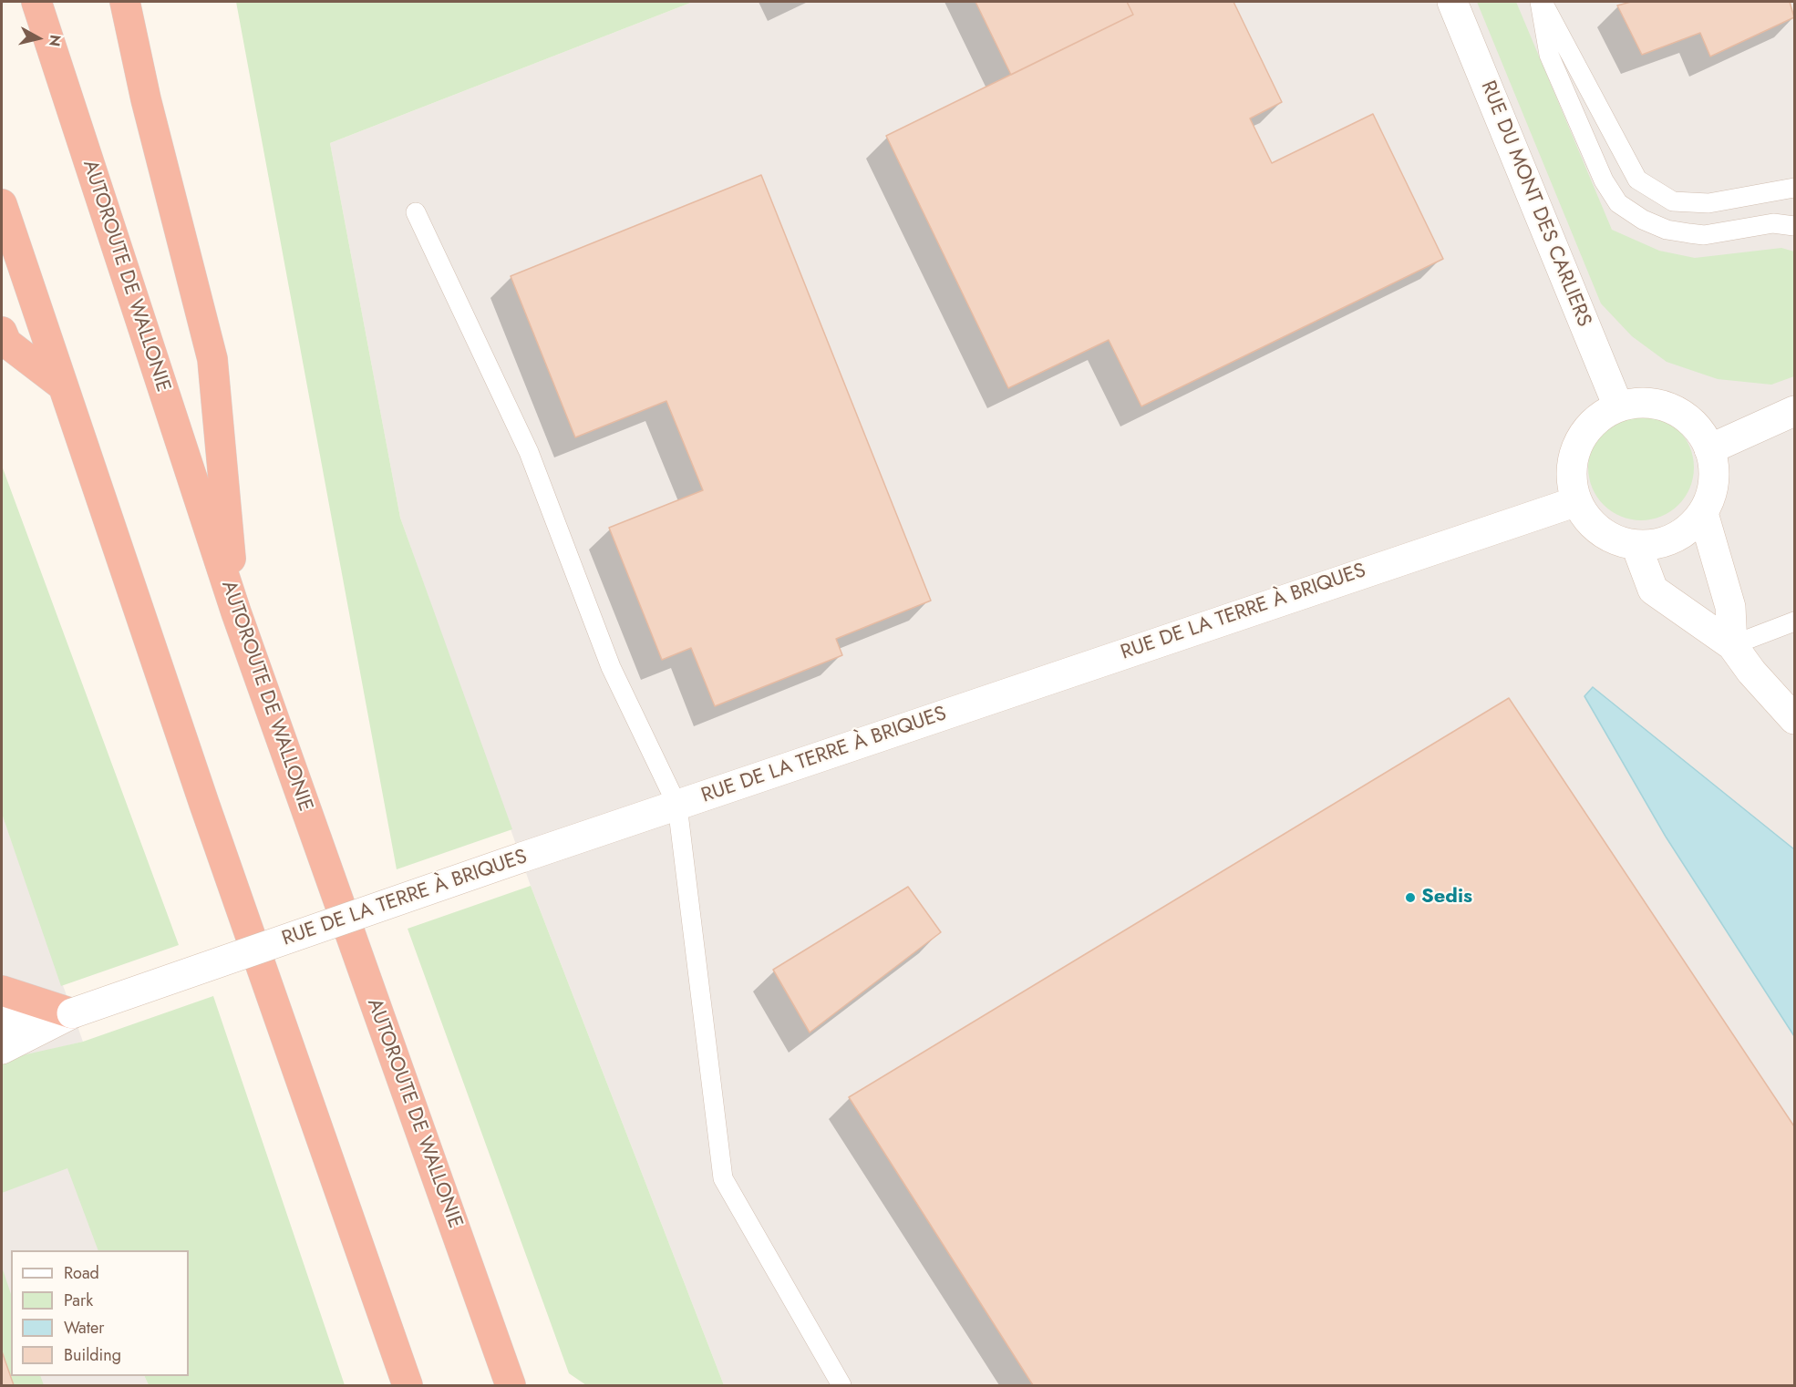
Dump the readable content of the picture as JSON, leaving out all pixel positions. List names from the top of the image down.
{
  "streets": {
    "highway": ["AUTOROUTE DE WALLONIE"],
    "main road": ["RUE DU MONT DES CARLIERS", "RUE DE LA TERRE À BRIQUES"]
  },
  "crossings": [
    ["RUE DU MONT DES CARLIERS", "RUE DE LA TERRE À BRIQUES"]
  ],
  "places": ["Sedis"],
  "legend": [
    "Road",
    "Park",
    "Water",
    "Building"
  ],
  "north": "right"
}
